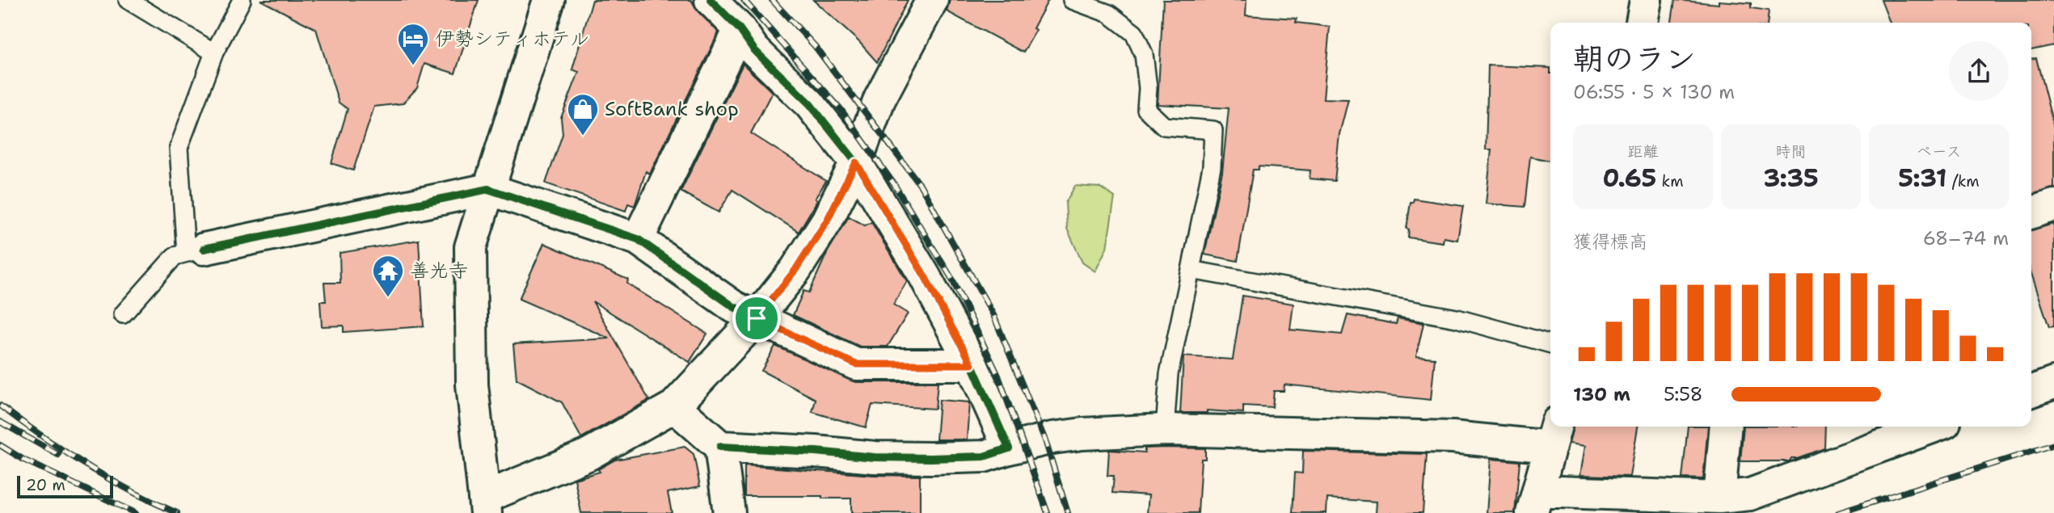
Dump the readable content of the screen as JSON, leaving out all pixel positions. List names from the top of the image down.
{
  "places": {
    "hotel": ["伊勢シティホテル"],
    "shop": ["SoftBank shop"],
    "temple": ["善光寺"]
  },
  "scale_bar": "20 m",
  "page": {
    "heading": ["朝のラン", "06:55 · 5 × 130 m"],
    "stats": [
      ["距離", "0.65 km"],
      ["時間", "3:35"],
      ["ペース", "5:31 /km"]
    ],
    "chart": ["獲得標高", "68–74 m"],
    "list": [
      {
        "name": "130 m",
        "note": "5:58"
      }
    ],
    "scale": "20 m"
  }
}
